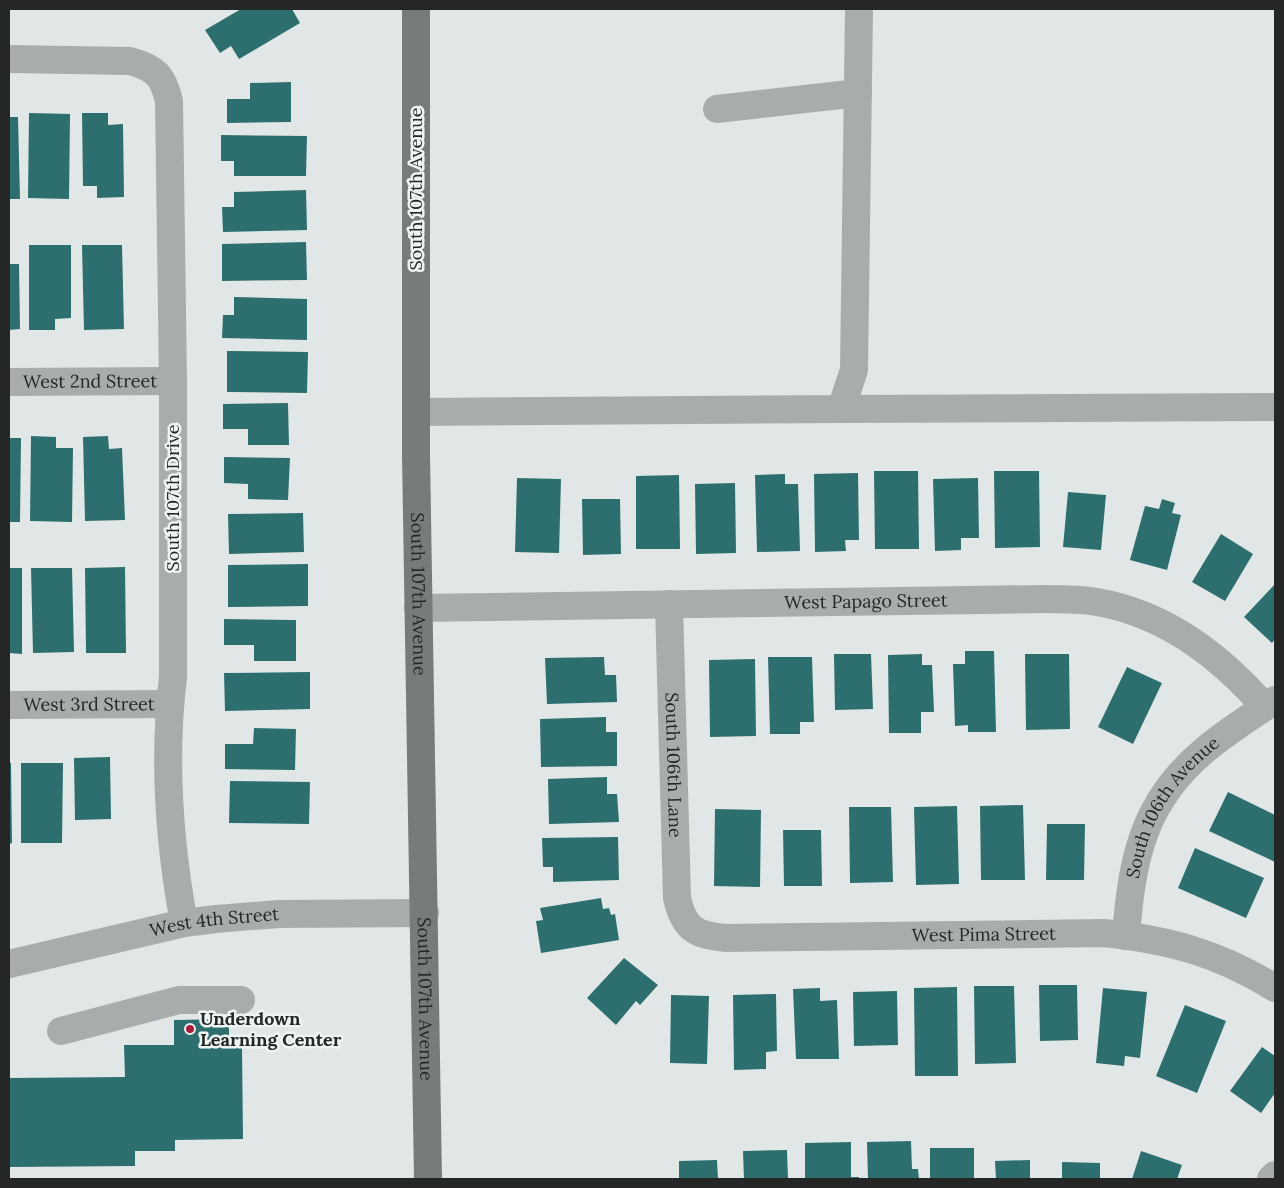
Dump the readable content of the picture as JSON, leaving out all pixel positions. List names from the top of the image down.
{
  "streets": {
    "main road": ["South 107th Avenue"],
    "street": [
      "West 2nd Street",
      "South 107th Drive",
      "West Papago Street",
      "West 3rd Street",
      "South 106th Lane",
      "South 106th Avenue",
      "West 4th Street",
      "West Pima Street"
    ]
  },
  "crossings": [
    ["South 107th Avenue", "West Papago Street"],
    ["South 107th Avenue", "West 4th Street"],
    ["West 2nd Street", "South 107th Drive"],
    ["South 107th Drive", "West 3rd Street"],
    ["South 107th Drive", "West 4th Street"],
    ["West Papago Street", "South 106th Lane"],
    ["West Papago Street", "South 106th Avenue"],
    ["South 106th Lane", "West Pima Street"],
    ["South 106th Avenue", "West Pima Street"]
  ],
  "places": ["Underdown Learning Center"]
}
